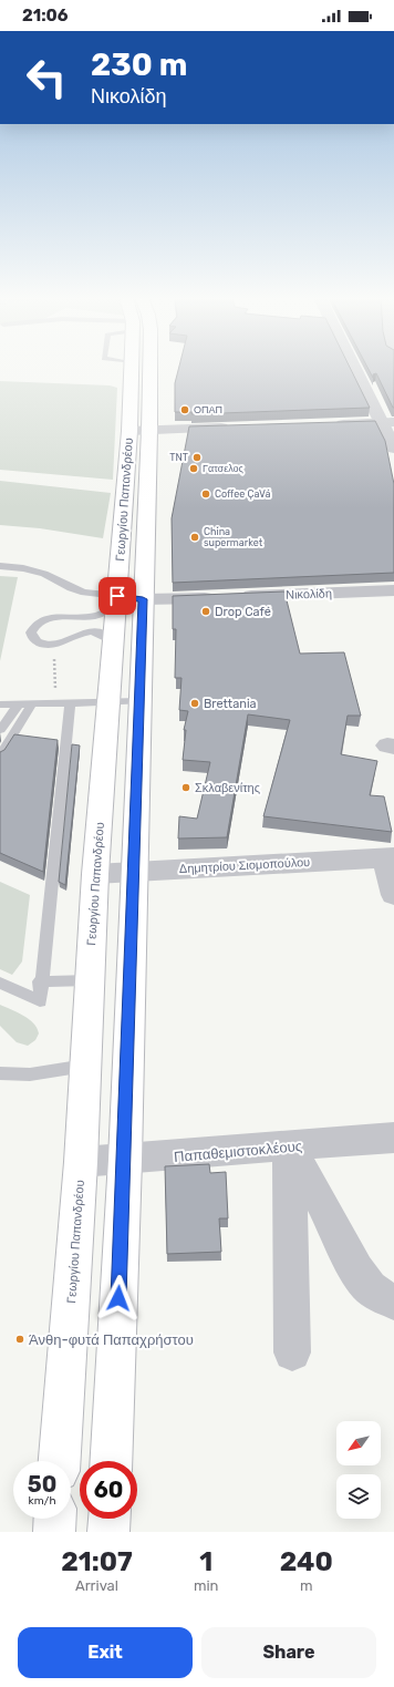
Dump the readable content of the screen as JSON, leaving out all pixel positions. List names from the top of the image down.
{
  "streets": {
    "main road": ["Γεωργίου Παπανδρέου"],
    "street": ["Νικολίδη", "Δημητρίου Σιομοπούλου", "Παπαθεμιστοκλέους"]
  },
  "crossings": [
    ["Γεωργίου Παπανδρέου", "Νικολίδη"],
    ["Γεωργίου Παπανδρέου", "Δημητρίου Σιομοπούλου"],
    ["Γεωργίου Παπανδρέου", "Παπαθεμιστοκλέους"]
  ],
  "places": [
    "ΟΠΑΠ",
    "TNT",
    "Γατσελος",
    "Coffee ÇaVá",
    "China supermarket",
    "Drop Café",
    "Brettania",
    "Σκλαβενίτης",
    "Άνθη-φυτά Παπαχρήστου"
  ],
  "north": "bottom left",
  "page": {
    "status": "21:06",
    "turn": ["230 m", "Νικολίδη"],
    "speed": "50 km/h",
    "limit": "60",
    "eta": [
      "21:07",
      "Arrival",
      "1",
      "min",
      "240",
      "m"
    ],
    "buttons": ["Exit", "Share"]
  }
}
